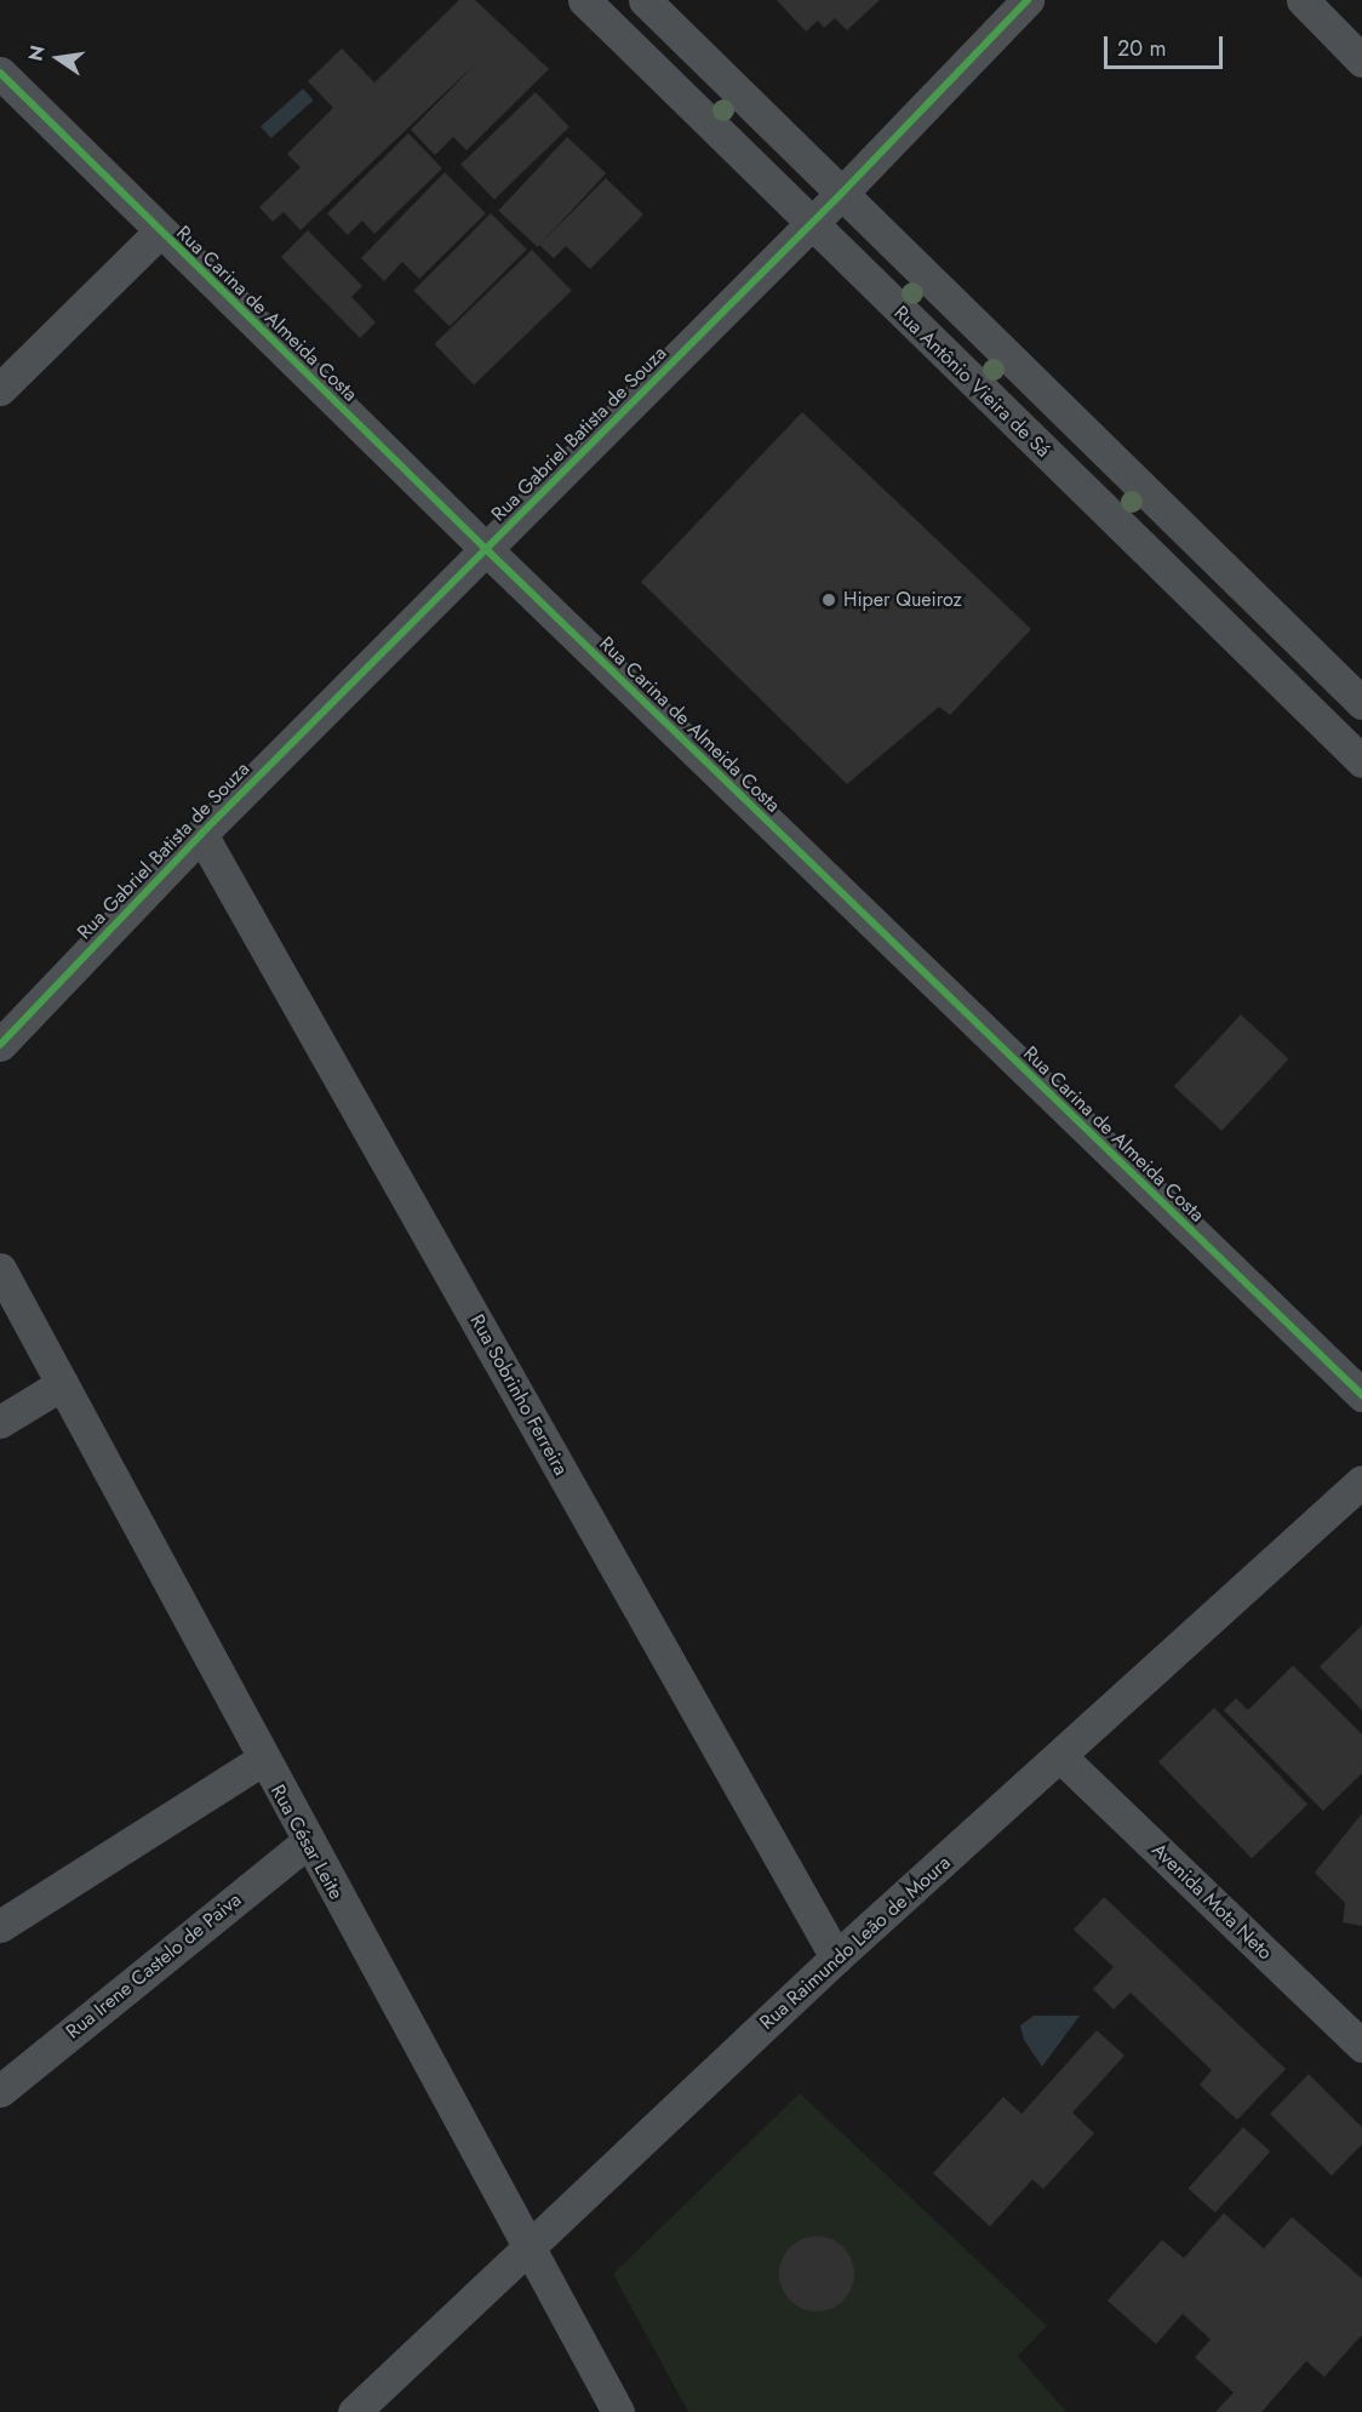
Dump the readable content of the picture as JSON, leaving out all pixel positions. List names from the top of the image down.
{
  "streets": {
    "street": [
      "Rua Carina de Almeida Costa",
      "Rua Antônio Vieira de Sá",
      "Rua Gabriel Batista de Souza",
      "Rua Sobrinho Ferreira",
      "Rua César Leite",
      "Avenida Mota Neto",
      "Rua Raimundo Leão de Moura",
      "Rua Irene Castelo de Paiva"
    ]
  },
  "crossings": [
    ["Rua Carina de Almeida Costa", "Rua Gabriel Batista de Souza"],
    ["Rua Antônio Vieira de Sá", "Rua Gabriel Batista de Souza"],
    ["Rua Gabriel Batista de Souza", "Rua Sobrinho Ferreira"],
    ["Rua Sobrinho Ferreira", "Rua Raimundo Leão de Moura"],
    ["Rua César Leite", "Rua Raimundo Leão de Moura"],
    ["Rua César Leite", "Rua Irene Castelo de Paiva"],
    ["Avenida Mota Neto", "Rua Raimundo Leão de Moura"]
  ],
  "places": ["Hiper Queiroz"],
  "scale_bar": "20 m",
  "north": "left"
}
